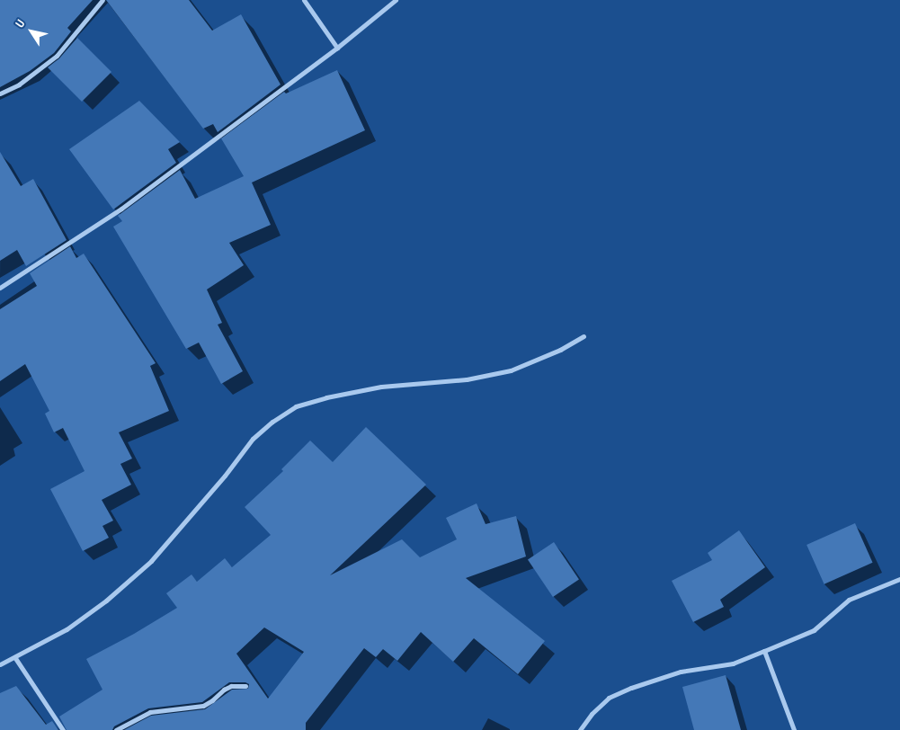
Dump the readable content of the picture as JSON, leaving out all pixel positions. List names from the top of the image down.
{
  "north": "top left"
}
